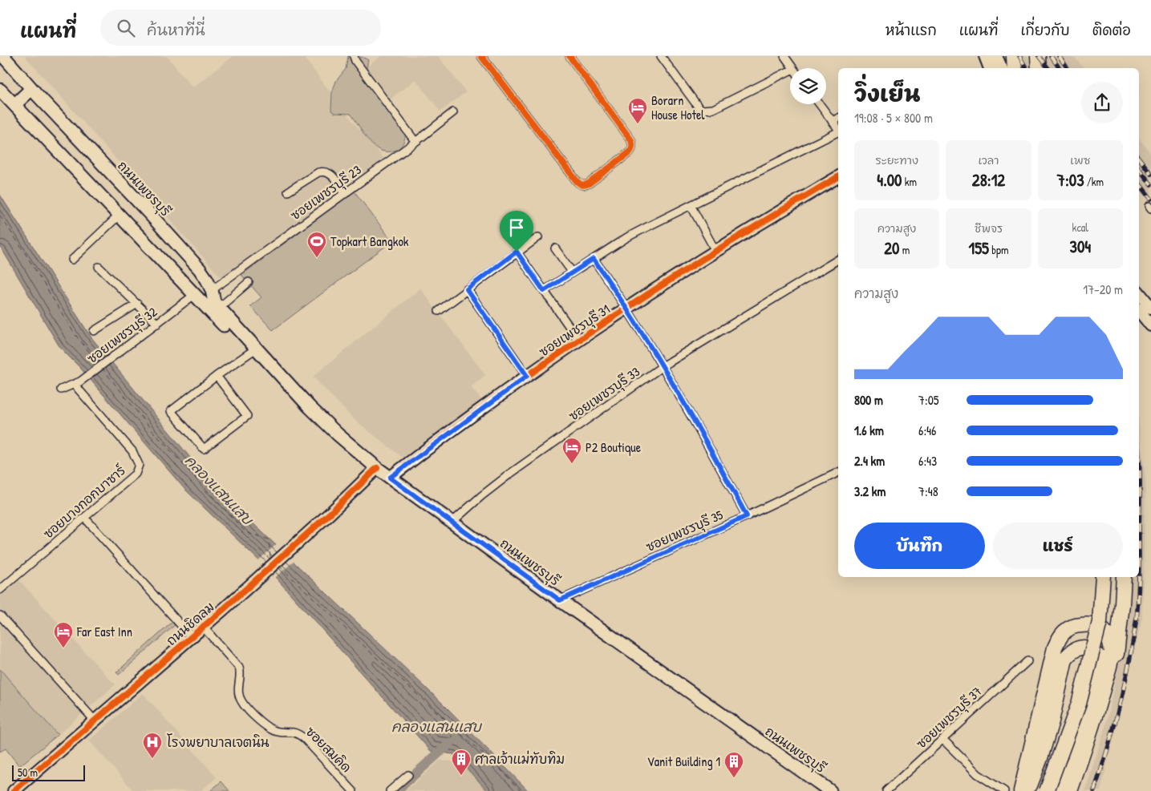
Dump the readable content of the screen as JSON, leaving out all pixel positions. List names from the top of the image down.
{
  "streets": {
    "main road": ["ถนนเพชรบุรี"],
    "street": [
      "ซอยเพชรบุรี 23",
      "ซอยเพชรบุรี 31",
      "ซอยเพชรบุรี 32",
      "ซอยเพชรบุรี 33",
      "ซอยบางกอกบาซาร์",
      "ซอยเพชรบุรี 35",
      "ถนนชิดลม",
      "ซอยเพชรบุรี 37",
      "ซอยสมคิด"
    ]
  },
  "crossings": [
    ["ถนนเพชรบุรี", "ซอยเพชรบุรี 23"],
    ["ถนนเพชรบุรี", "ซอยเพชรบุรี 31"],
    ["ถนนเพชรบุรี", "ซอยเพชรบุรี 32"],
    ["ถนนเพชรบุรี", "ซอยเพชรบุรี 33"],
    ["ถนนเพชรบุรี", "ซอยเพชรบุรี 35"],
    ["ถนนเพชรบุรี", "ถนนชิดลม"],
    ["ซอยเพชรบุรี 32", "ซอยบางกอกบาซาร์"],
    ["ถนนชิดลม", "ซอยสมคิด"]
  ],
  "water": ["คลองแสนแสบ"],
  "places": {
    "hotel": ["Borarn House Hotel", "P2 Boutique", "Far East Inn"],
    "sports": ["Topkart Bangkok"],
    "hospital": ["โรงพยาบาลเจตนิน"],
    "building": ["ศาลเจ้าแม่ทับทิม", "Vanit Building 1"]
  },
  "scale_bar": "50 m",
  "page": {
    "header": "แผนที่",
    "search": "ค้นหาที่นี่",
    "nav": [
      "หน้าแรก",
      "แผนที่",
      "เกี่ยวกับ",
      "ติดต่อ"
    ],
    "heading": ["วิ่งเย็น", "19:08 · 5 × 800 m"],
    "stats": [
      ["ระยะทาง", "4.00 km"],
      ["เวลา", "28:12"],
      ["เพซ", "7:03 /km"],
      ["ความสูง", "20 m"],
      ["ชีพจร", "155 bpm"],
      ["kcal", "304"]
    ],
    "chart": ["ความสูง", "17–20 m"],
    "list": [
      {
        "name": "800 m",
        "note": "7:05"
      },
      {
        "name": "1.6 km",
        "note": "6:46"
      },
      {
        "name": "2.4 km",
        "note": "6:43"
      },
      {
        "name": "3.2 km",
        "note": "7:48"
      }
    ],
    "buttons": ["บันทึก", "แชร์"],
    "scale": "50 m"
  }
}
